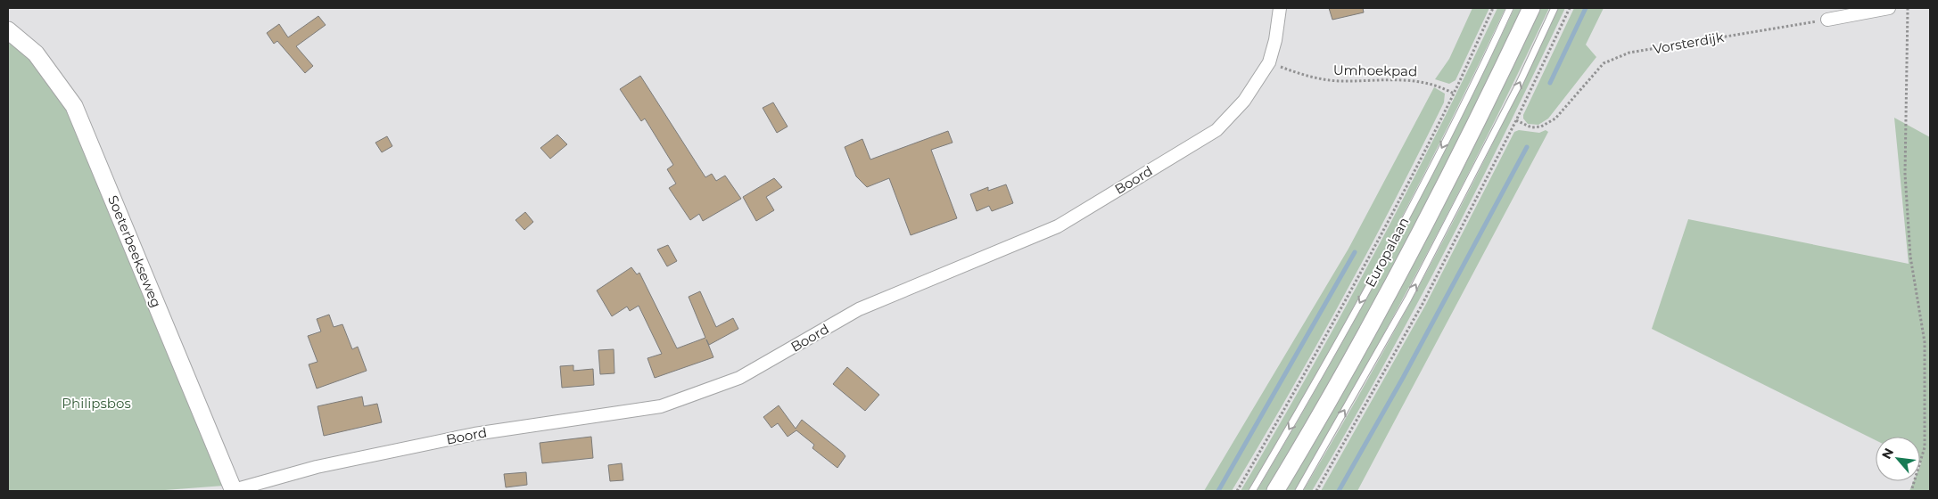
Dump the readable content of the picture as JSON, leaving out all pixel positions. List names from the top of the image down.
{
  "streets": {
    "main road": ["Soeterbeekseweg", "Europalaan"],
    "street": ["Boord"],
    "path": ["Vorsterdijk", "Umhoekpad"]
  },
  "crossings": [
    ["Umhoekpad", "Boord"],
    ["Umhoekpad", "Europalaan"],
    ["Boord", "Soeterbeekseweg"]
  ],
  "parks": ["Philipsbos"],
  "north": "top left"
}
